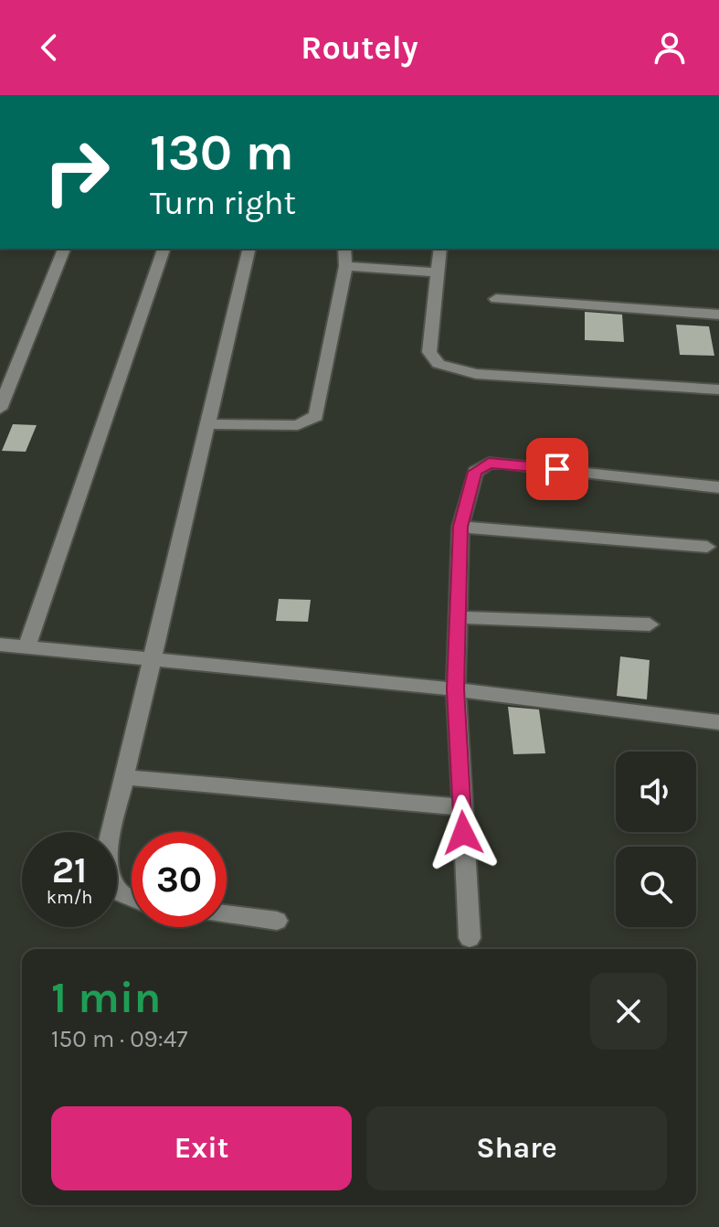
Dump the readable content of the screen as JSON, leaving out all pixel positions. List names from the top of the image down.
{
  "page": {
    "header": "Routely",
    "turn": ["130 m", "Turn right"],
    "speed": "21 km/h",
    "limit": "30",
    "heading": ["1 min", "150 m · 09:47"],
    "buttons": ["Exit", "Share"]
  }
}
